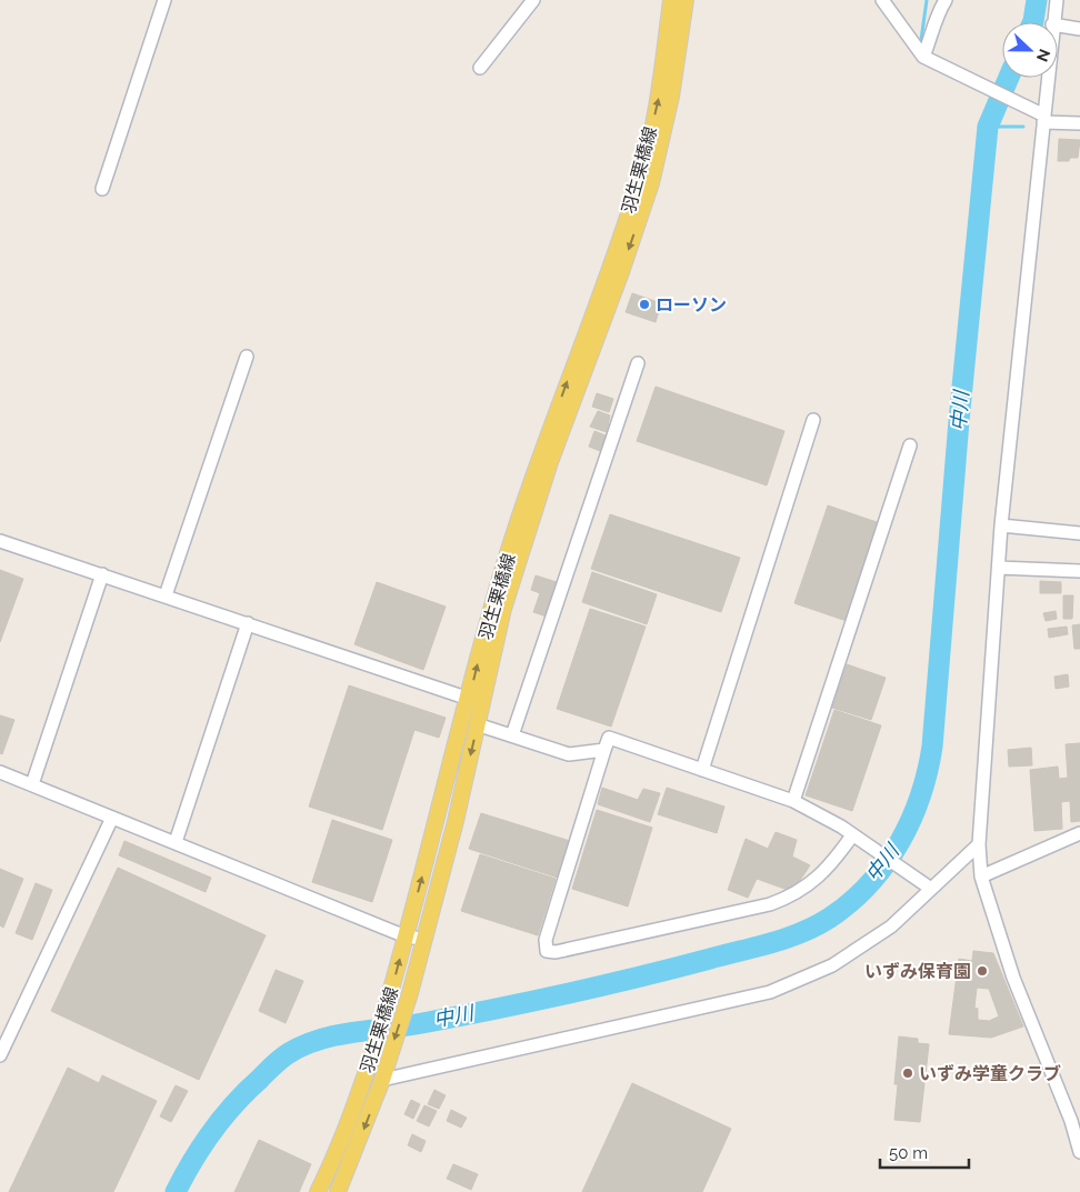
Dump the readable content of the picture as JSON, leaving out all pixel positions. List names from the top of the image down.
{
  "streets": {
    "main road": ["羽生栗橋線"]
  },
  "water": ["中川"],
  "places": ["ローソン", "いずみ保育園", "いずみ学童クラブ"],
  "scale_bar": "50 m",
  "north": "right"
}
